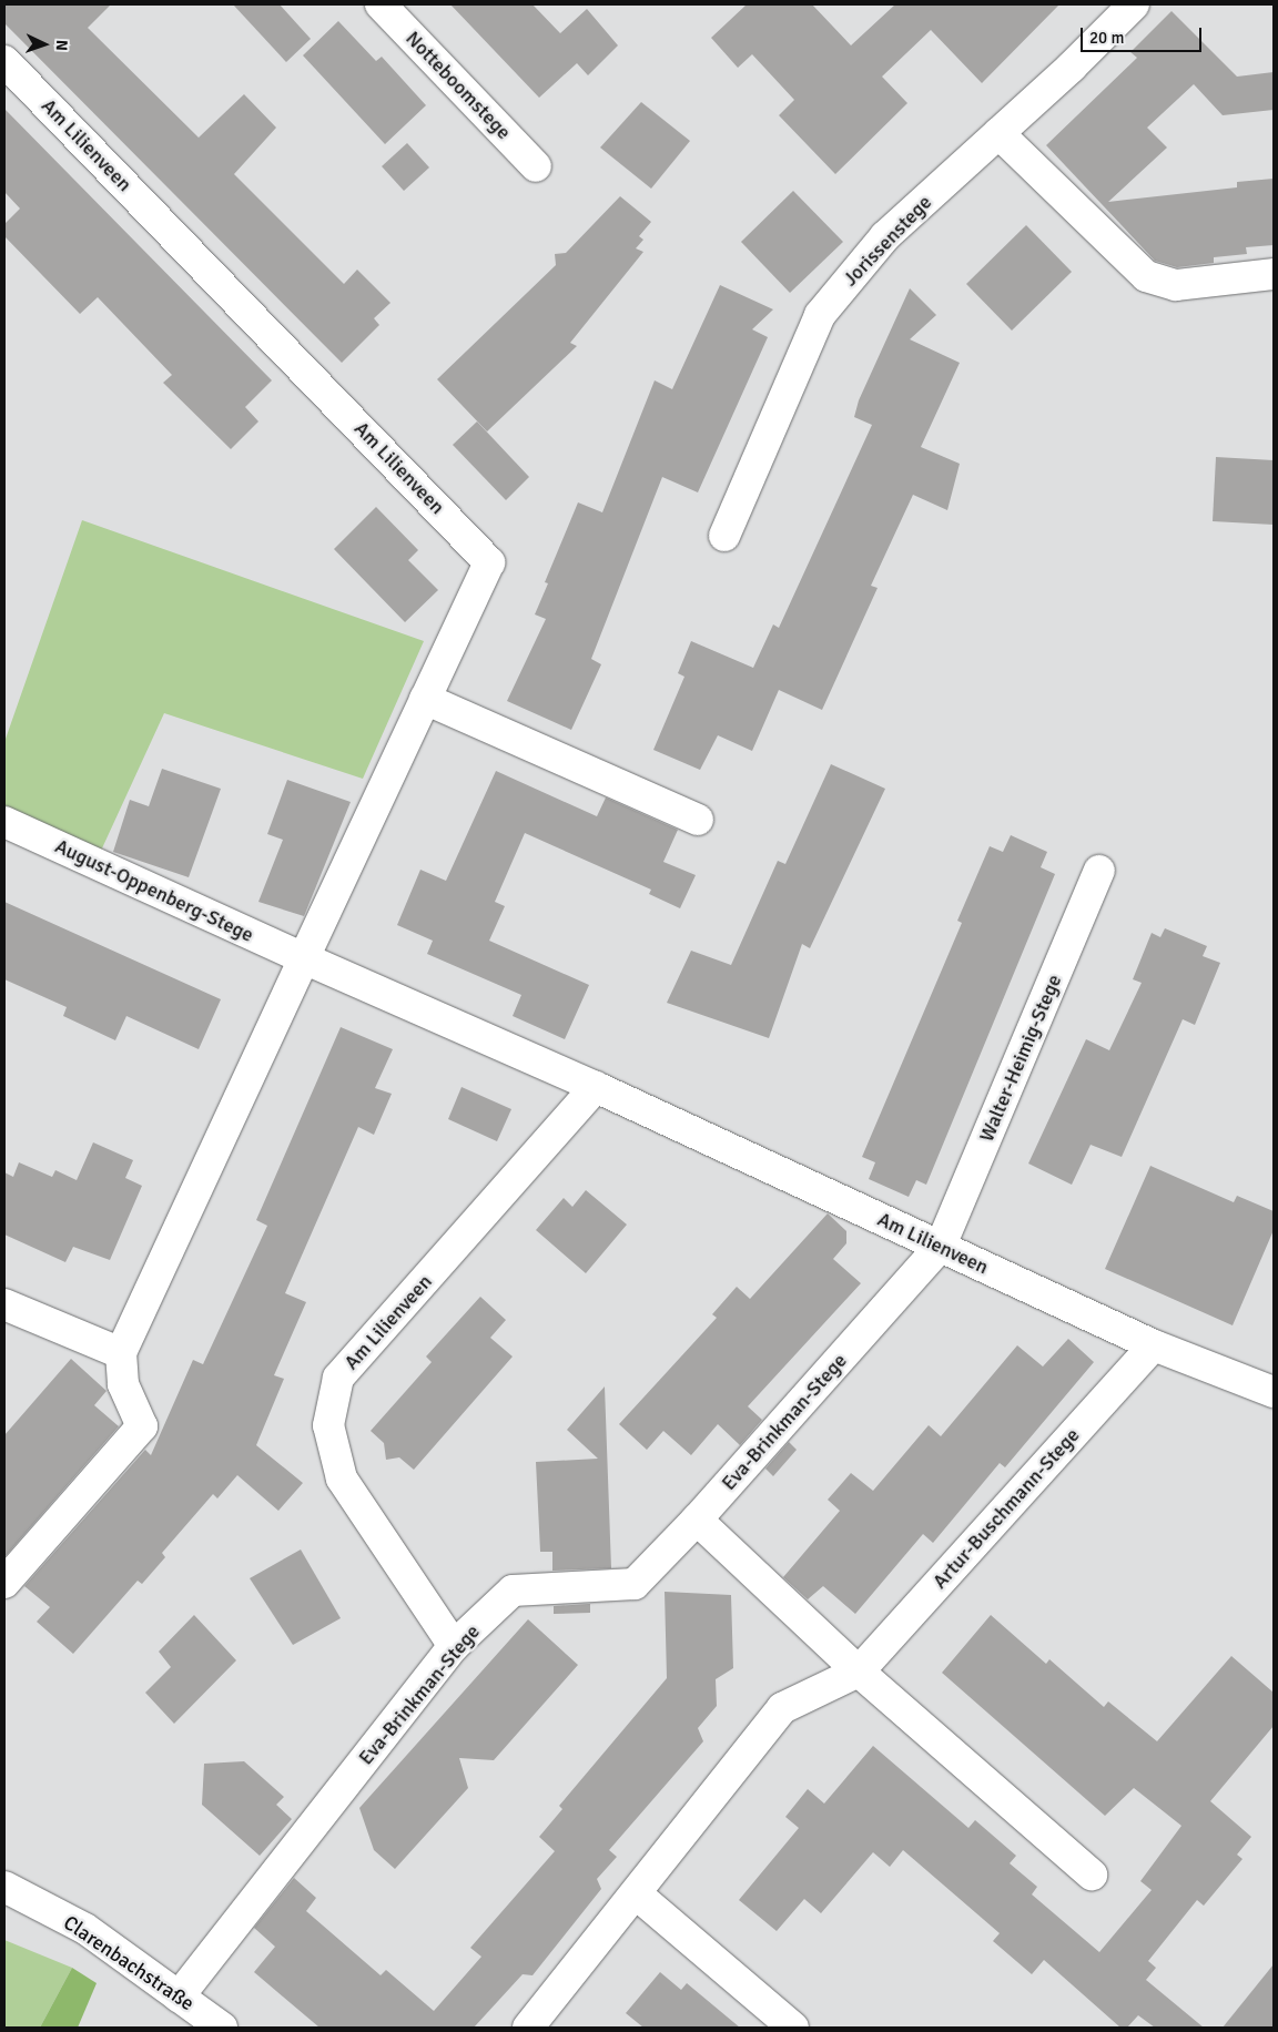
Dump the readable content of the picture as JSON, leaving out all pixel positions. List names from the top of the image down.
{
  "streets": {
    "street": [
      "Notteboomstege",
      "Am Lilienveen",
      "Jorissenstege",
      "August-Oppenberg-Stege",
      "Walter-Heimig-Stege",
      "Eva-Brinkman-Stege",
      "Artur-Buschmann-Stege",
      "Clarenbachstraße"
    ]
  },
  "crossings": [
    ["Am Lilienveen", "August-Oppenberg-Stege"],
    ["Am Lilienveen", "Walter-Heimig-Stege"],
    ["Am Lilienveen", "Eva-Brinkman-Stege"],
    ["Am Lilienveen", "Artur-Buschmann-Stege"],
    ["Walter-Heimig-Stege", "Eva-Brinkman-Stege"],
    ["Eva-Brinkman-Stege", "Clarenbachstraße"]
  ],
  "scale_bar": "20 m",
  "north": "right"
}
